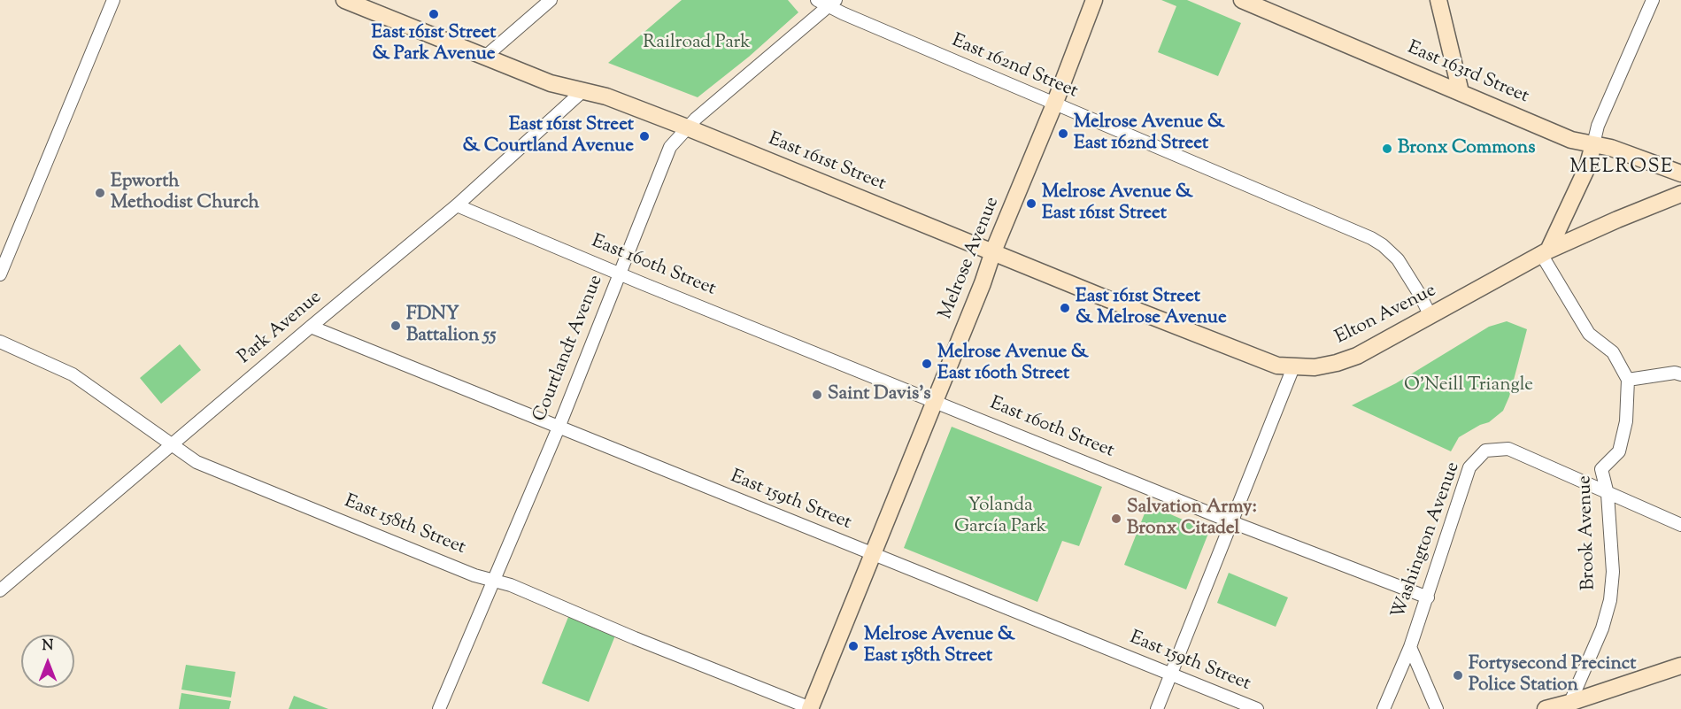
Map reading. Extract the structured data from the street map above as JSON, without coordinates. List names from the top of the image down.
{
  "streets": {
    "main road": [
      "East 163rd Street",
      "East 161st Street",
      "Melrose Avenue",
      "Elton Avenue"
    ],
    "street": [
      "East 162nd Street",
      "East 160th Street",
      "Park Avenue",
      "Courtlandt Avenue",
      "East 159th Street",
      "East 158th Street",
      "Brook Avenue",
      "Washington Avenue"
    ]
  },
  "crossings": [
    ["East 162nd Street", "Melrose Avenue"],
    ["East 162nd Street", "Elton Avenue"],
    ["East 162nd Street", "Courtlandt Avenue"],
    ["East 161st Street", "Melrose Avenue"],
    ["East 161st Street", "Elton Avenue"],
    ["East 161st Street", "Park Avenue"],
    ["East 161st Street", "Courtlandt Avenue"],
    ["Melrose Avenue", "East 160th Street"],
    ["Melrose Avenue", "East 159th Street"],
    ["Melrose Avenue", "East 158th Street"],
    ["East 160th Street", "Park Avenue"],
    ["East 160th Street", "Courtlandt Avenue"],
    ["East 160th Street", "Washington Avenue"],
    ["Park Avenue", "East 159th Street"],
    ["Park Avenue", "East 158th Street"],
    ["Courtlandt Avenue", "East 159th Street"],
    ["Courtlandt Avenue", "East 158th Street"],
    ["Brook Avenue", "Washington Avenue"]
  ],
  "districts": ["MELROSE"],
  "parks": ["Railroad Park", "O'Neill Triangle", "Yolanda García Park"],
  "places": [
    "East 161st Street & Park Avenue",
    "Melrose Avenue & East 162nd Street",
    "East 161st Street & Courtland Avenue",
    "Bronx Commons",
    "Epworth Methodist Church",
    "Melrose Avenue & East 161st Street",
    "East 161st Street & Melrose Avenue",
    "FDNY Battalion 55",
    "Melrose Avenue & East 160th Street",
    "Saint Davis's",
    "Salvation Army: Bronx Citadel",
    "Melrose Avenue & East 158th Street",
    "Fortysecond Precinct Police Station"
  ],
  "north": "top"
}
